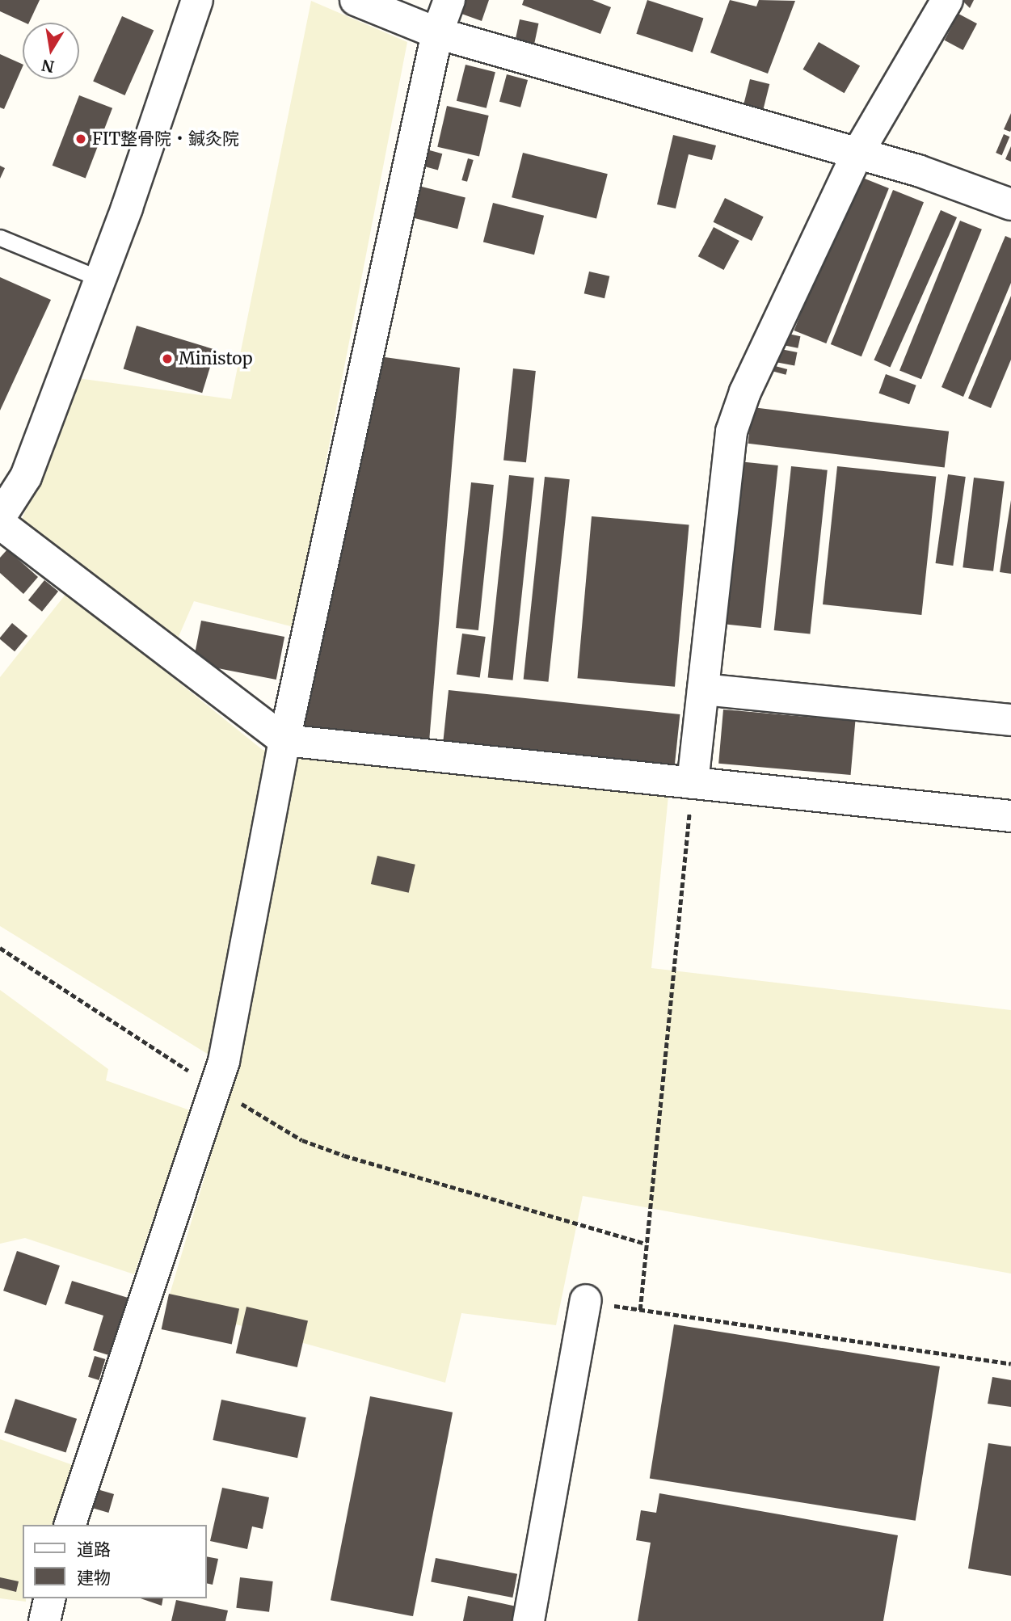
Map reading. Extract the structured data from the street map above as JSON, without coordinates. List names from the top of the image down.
{
  "places": ["FIT整骨院・鍼灸院", "Ministop"],
  "legend": ["道路", "建物"],
  "north": "bottom"
}
